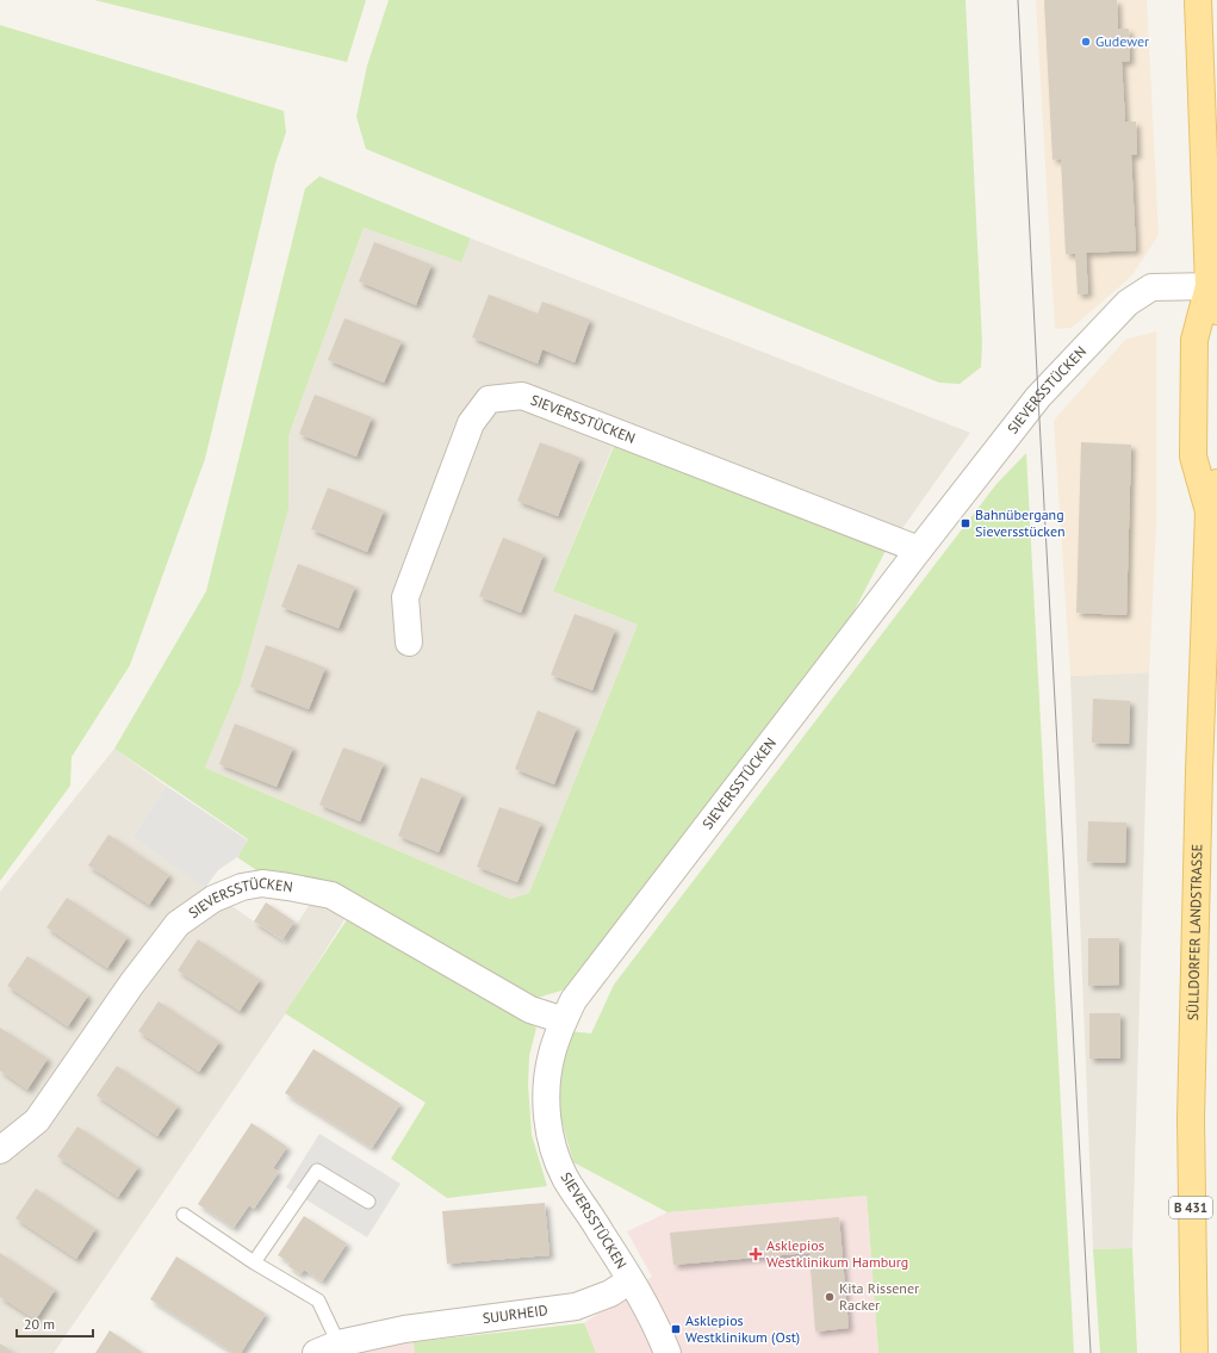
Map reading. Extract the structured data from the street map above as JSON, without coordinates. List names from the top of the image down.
{
  "streets": {
    "main road": ["SÜLLDORFER LANDSTRASSE", "B 431"],
    "street": ["SIEVERSSTÜCKEN", "SUURHEID"]
  },
  "crossings": [
    ["SIEVERSSTÜCKEN", "SÜLLDORFER LANDSTRASSE"],
    ["SIEVERSSTÜCKEN", "SUURHEID"]
  ],
  "places": {
    "other": ["Gudewer", "Kita Rissener Racker"],
    "transit": ["Bahnübergang Sieversstücken", "Asklepios Westklinikum (Ost)"],
    "health": ["Asklepios Westklinikum Hamburg"]
  },
  "scale_bar": "20 m"
}
